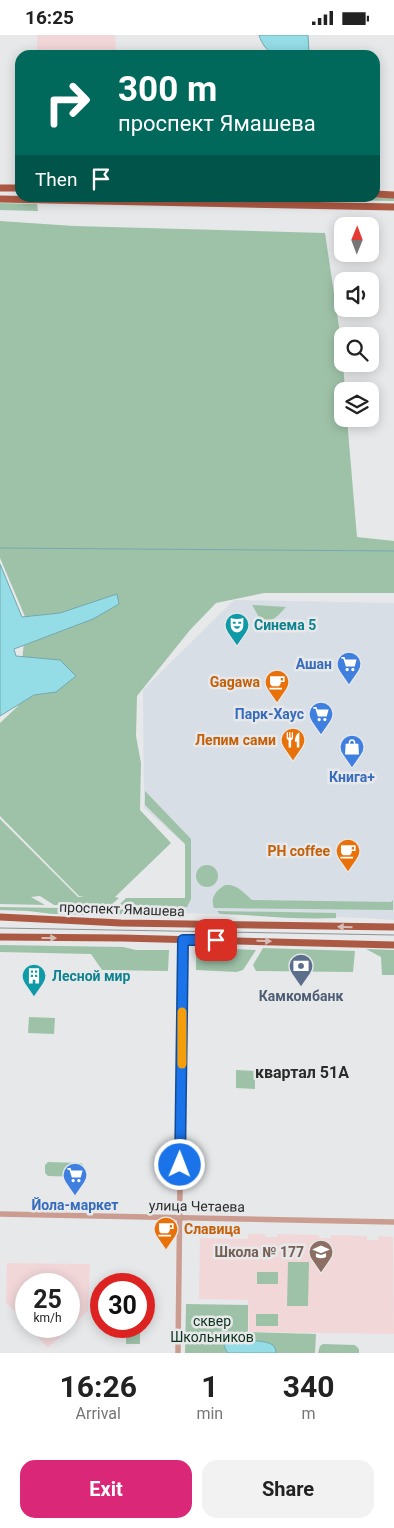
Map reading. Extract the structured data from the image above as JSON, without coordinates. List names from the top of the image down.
{
  "streets": {
    "main road": ["проспект Ямашева"],
    "street": ["улица Четаева"]
  },
  "districts": ["квартал 51А"],
  "parks": ["сквер Школьников"],
  "places": {
    "theatre": ["Синема 5"],
    "supermarket": ["Ашан", "Парк-Хаус", "Йола-маркет"],
    "cafe": ["Gagawa", "PH coffee", "Славица"],
    "restaurant": ["Лепим сами"],
    "shop": ["Книга+"],
    "bank": ["Камкомбанк"],
    "building": ["Лесной мир"],
    "school or university": ["Школа № 177"]
  },
  "north": "top",
  "page": {
    "status": "16:25",
    "turn": ["300 m", "проспект Ямашева"],
    "then": "Then",
    "speed": "25 km/h",
    "limit": "30",
    "eta": [
      "16:26",
      "Arrival",
      "1",
      "min",
      "340",
      "m"
    ],
    "buttons": ["Exit", "Share"]
  }
}
